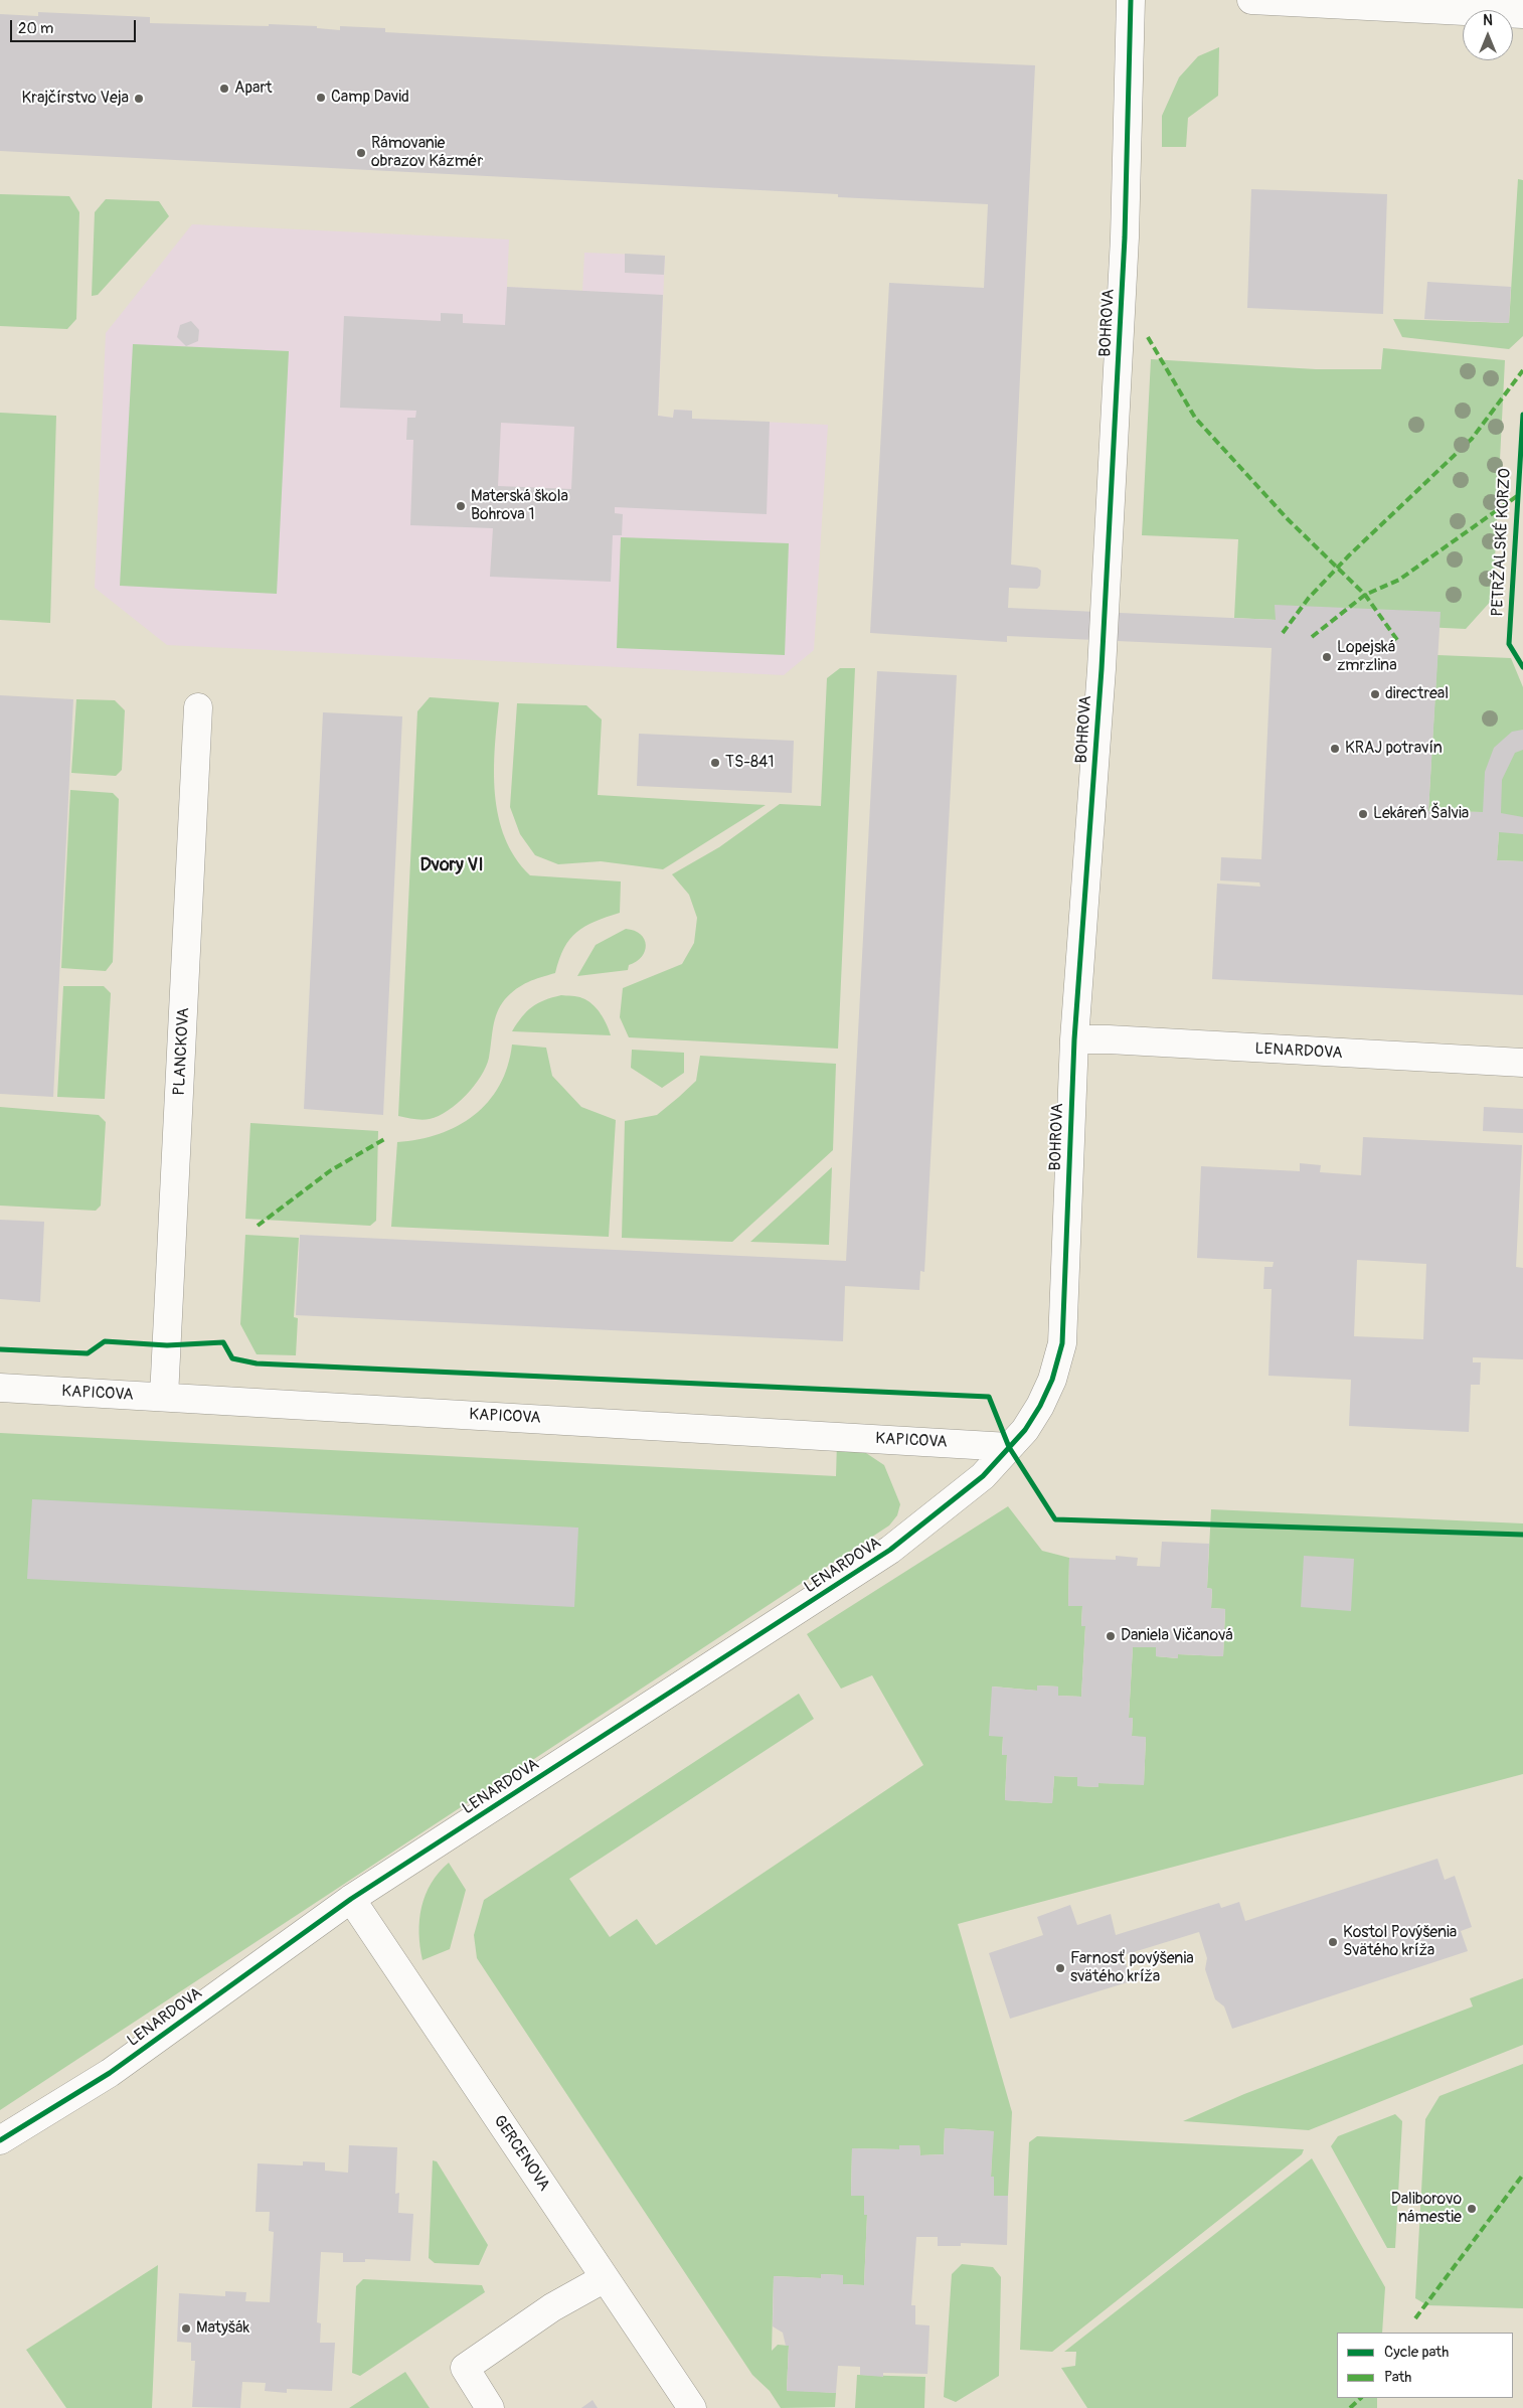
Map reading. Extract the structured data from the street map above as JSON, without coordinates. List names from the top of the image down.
{
  "streets": {
    "street": [
      "BOHROVA",
      "PLANCKOVA",
      "LENARDOVA",
      "KAPICOVA",
      "GERCENOVA"
    ],
    "cycle path": ["PETRŽALSKÉ KORZO"]
  },
  "crossings": [
    ["BOHROVA", "LENARDOVA"],
    ["BOHROVA", "KAPICOVA"],
    ["PLANCKOVA", "KAPICOVA"],
    ["LENARDOVA", "KAPICOVA"],
    ["LENARDOVA", "GERCENOVA"]
  ],
  "districts": ["Dvory VI"],
  "places": [
    "Apart",
    "Camp David",
    "Krajčírstvo Veja",
    "Rámovanie obrazov Kázmér",
    "Materská škola Bohrova 1",
    "Lopejská zmrzlina",
    "directreal",
    "KRAJ potravín",
    "TS-841",
    "Lekáreň Šalvia",
    "Daniela Vičanová",
    "Kostol Povýšenia Svätého kríža",
    "Farnosť povýšenia svätého kríža",
    "Daliborovo námestie",
    "Matyšák"
  ],
  "legend": ["Cycle path", "Path"],
  "scale_bar": "20 m",
  "north": "top"
}
